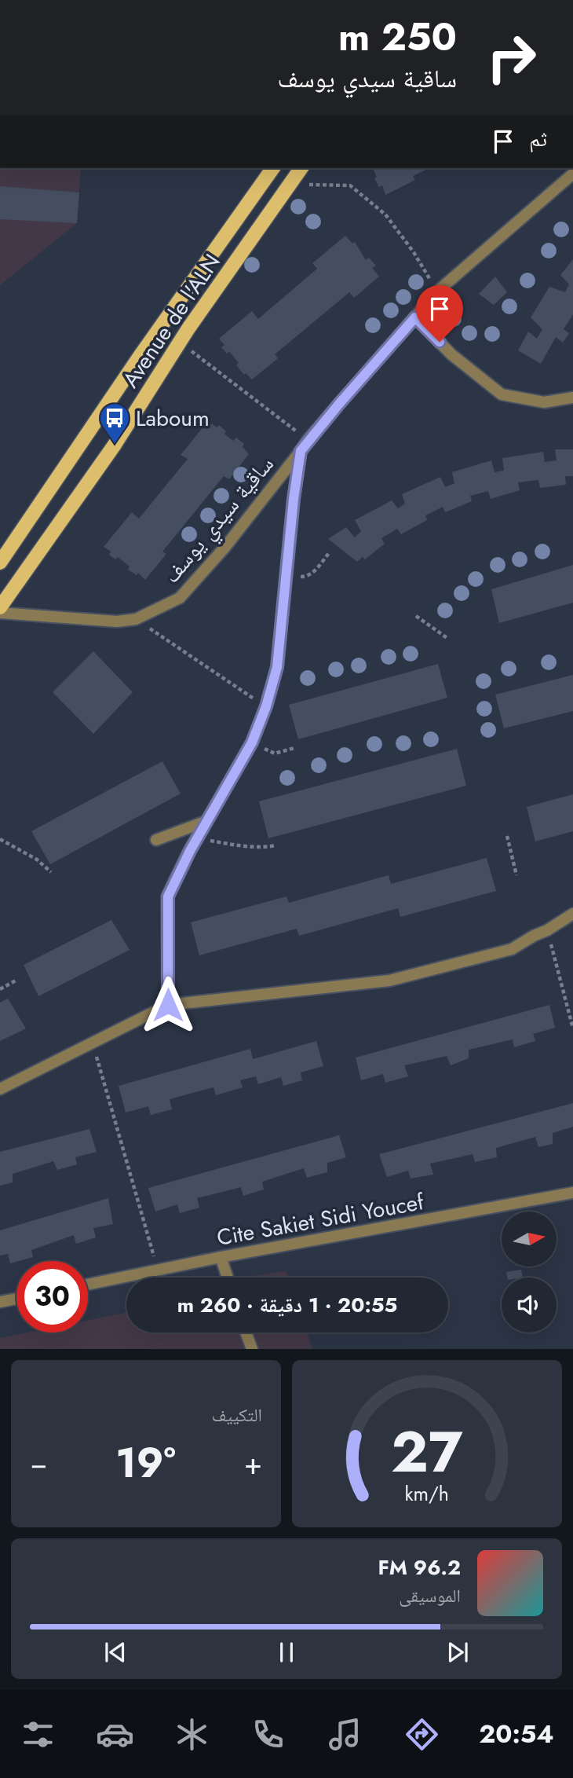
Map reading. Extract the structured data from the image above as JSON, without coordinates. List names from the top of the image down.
{
  "streets": {
    "main road": ["Avenue de l'ALN"],
    "street": ["ساقية سيدي يوسف", "Cite Sakiet Sidi Youcef"]
  },
  "places": {
    "bus stop": ["Laboum"]
  },
  "north": "right",
  "page": {
    "turn": ["250 m", "ساقية سيدي يوسف"],
    "then": "ثم",
    "limit": "30",
    "trip": "20:55 · 1 دقيقة · 260 m",
    "tile": "التكييف",
    "heat": ["−", "19°", "+"],
    "song": ["96.2 FM", "الموسيقى"],
    "tabs": "20:54",
    "gauge": ["27", "km/h"]
  }
}
